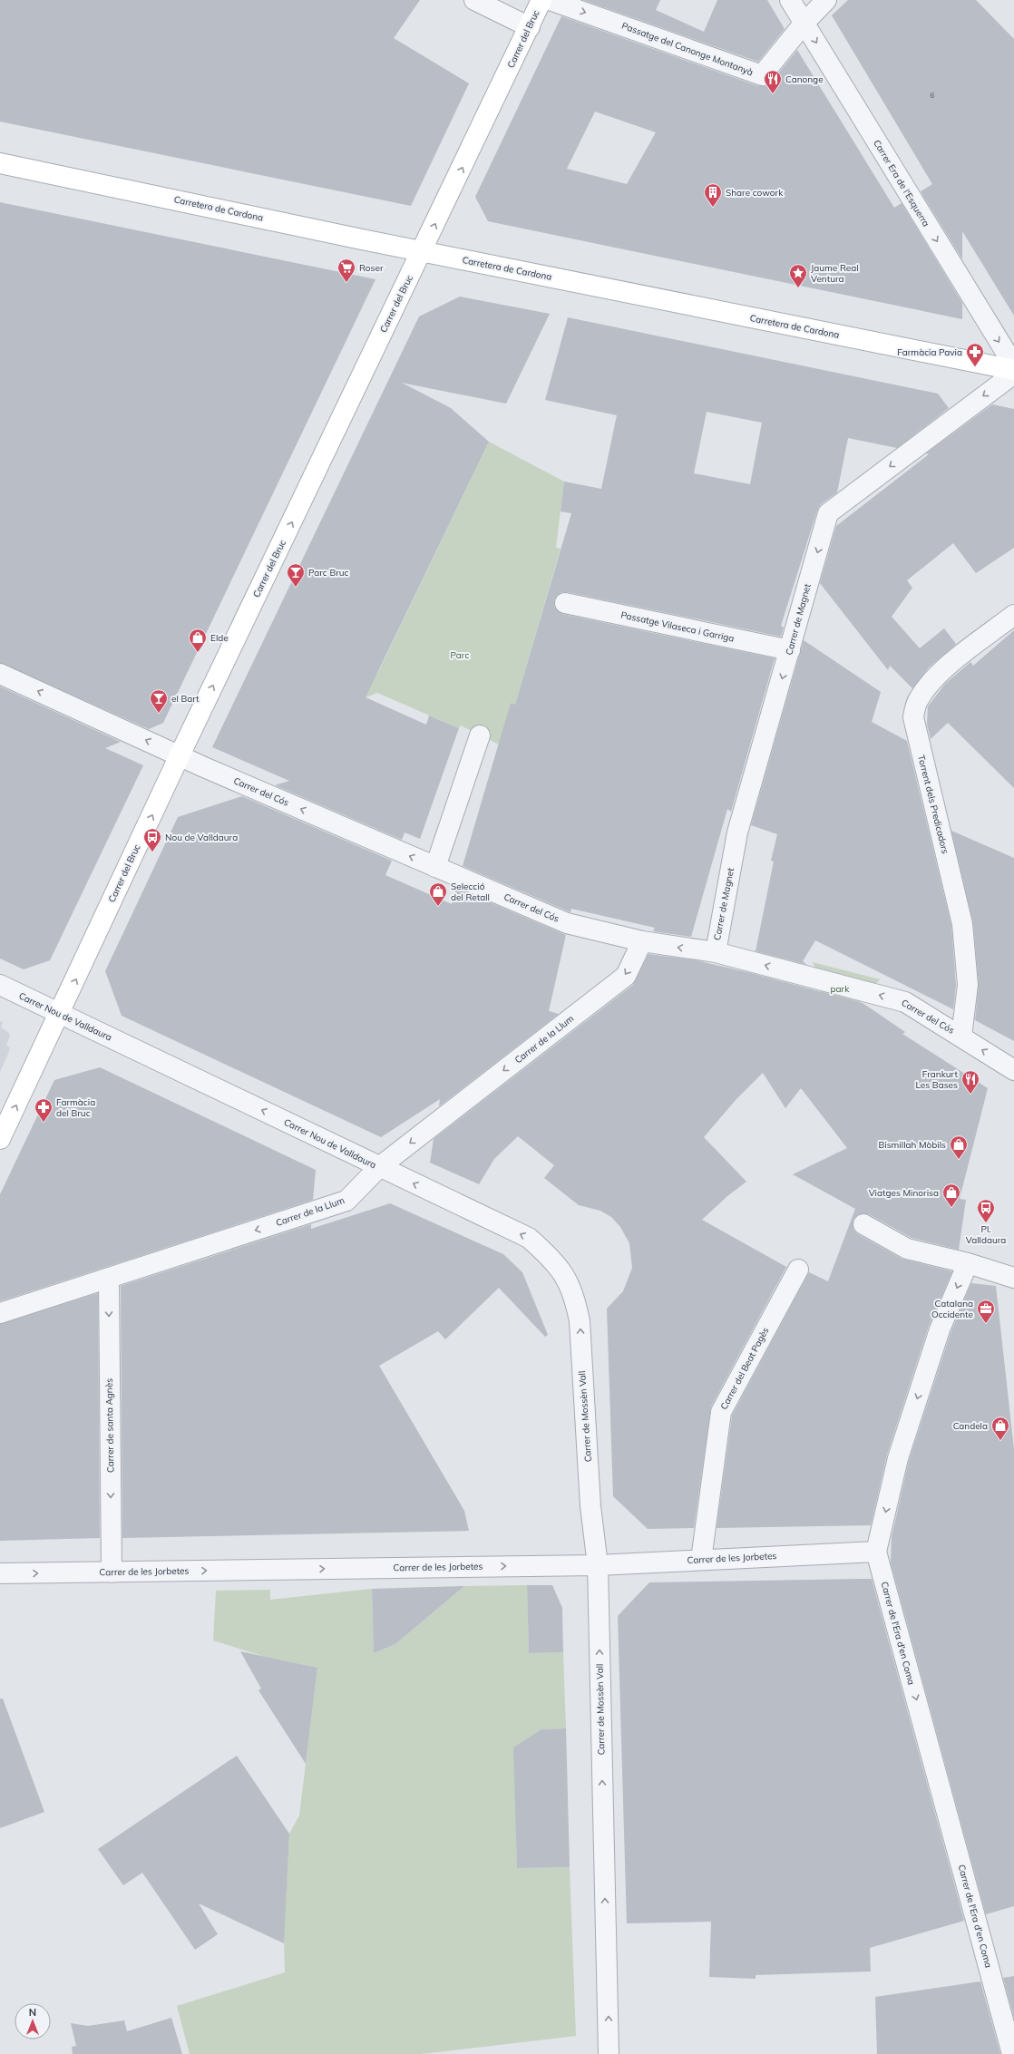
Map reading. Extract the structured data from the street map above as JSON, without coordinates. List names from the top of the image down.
{
  "streets": {
    "street": [
      "Carrer del Bruc",
      "Passatge del Canonge Montanyà",
      "Carrer Era de l'Esquerra",
      "Carretera de Cardona",
      "Carrer de Magnet",
      "Passatge Vilaseca i Garriga",
      "Carrer del Cós",
      "Torrent dels Predicadors",
      "Carrer Nou de Valldaura",
      "Carrer de la Llum",
      "Carrer del Beat Pagès",
      "Carrer de Mossèn Vall",
      "Carrer de santa Agnès",
      "Carrer de les Jorbetes",
      "Carrer de l'Era d'en Coma"
    ]
  },
  "crossings": [
    ["Carrer del Bruc", "Carretera de Cardona"],
    ["Carrer del Bruc", "Carrer del Cós"],
    ["Carrer del Bruc", "Carrer Nou de Valldaura"],
    ["Passatge del Canonge Montanyà", "Carrer Era de l'Esquerra"],
    ["Carrer de Magnet", "Passatge Vilaseca i Garriga"],
    ["Carrer de Magnet", "Carrer del Cós"],
    ["Carrer del Cós", "Torrent dels Predicadors"],
    ["Carrer del Cós", "Carrer de la Llum"],
    ["Carrer Nou de Valldaura", "Carrer de la Llum"],
    ["Carrer Nou de Valldaura", "Carrer de Mossèn Vall"],
    ["Carrer de la Llum", "Carrer de santa Agnès"],
    ["Carrer del Beat Pagès", "Carrer de les Jorbetes"],
    ["Carrer de Mossèn Vall", "Carrer de les Jorbetes"],
    ["Carrer de santa Agnès", "Carrer de les Jorbetes"],
    ["Carrer de les Jorbetes", "Carrer de l'Era d'en Coma"]
  ],
  "one_way": [
    "Carrer del Bruc",
    "Passatge del Canonge Montanyà",
    "Carrer Era de l'Esquerra",
    "Carrer de Magnet",
    "Carrer del Cós",
    "Carrer Nou de Valldaura",
    "Carrer de la Llum",
    "Carrer de Mossèn Vall",
    "Carrer de santa Agnès",
    "Carrer de les Jorbetes",
    "Carrer de l'Era d'en Coma"
  ],
  "parks": ["Parc", "park"],
  "places": {
    "restaurant": ["Canonge", "Frankurt Les Bases"],
    "building": ["Share cowork"],
    "supermarket": ["Roser"],
    "place": ["Jaume Real Ventura"],
    "pharmacy": ["Farmàcia Pavia", "Farmàcia del Bruc"],
    "bar": ["Parc Bruc", "el Bart"],
    "shop": [
      "Elde",
      "Selecció del Retall",
      "Bismillah Mòbils",
      "Viatges Minorisa",
      "Candela"
    ],
    "bus stop": ["Nou de Valldaura", "Pl. Valldaura"],
    "office": ["Catalana Occidente"]
  },
  "house_numbers": ["6"],
  "north": "top"
}
